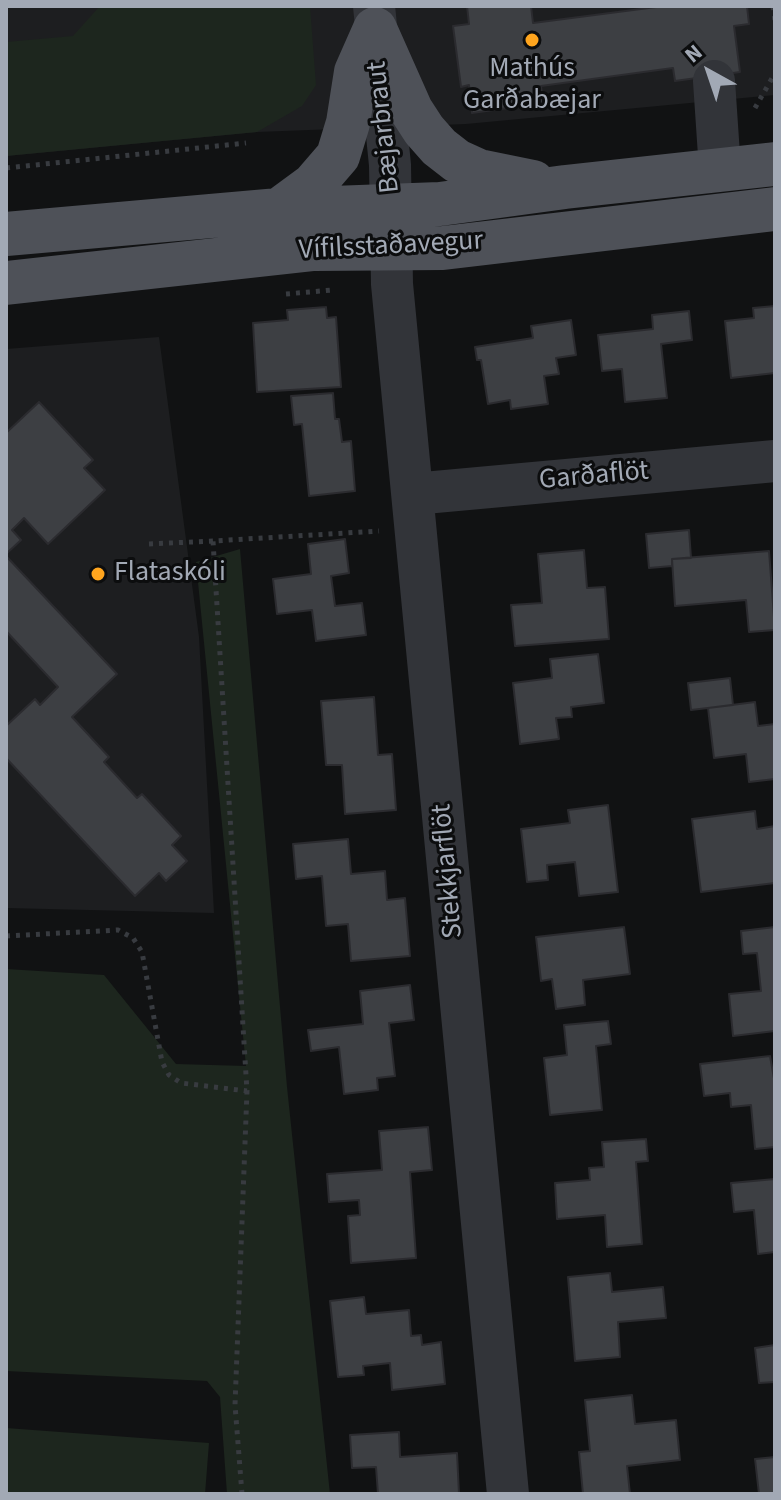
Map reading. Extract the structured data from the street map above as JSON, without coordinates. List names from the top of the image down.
{
  "streets": {
    "main road": ["Vífilsstaðavegur"],
    "street": ["Bæjarbraut", "Garðaflöt", "Stekkjarflöt"]
  },
  "crossings": [
    ["Bæjarbraut", "Vífilsstaðavegur"],
    ["Bæjarbraut", "Stekkjarflöt"],
    ["Vífilsstaðavegur", "Stekkjarflöt"],
    ["Garðaflöt", "Stekkjarflöt"]
  ],
  "places": ["Mathús Garðabæjar", "Flataskóli"],
  "north": "top left"
}
